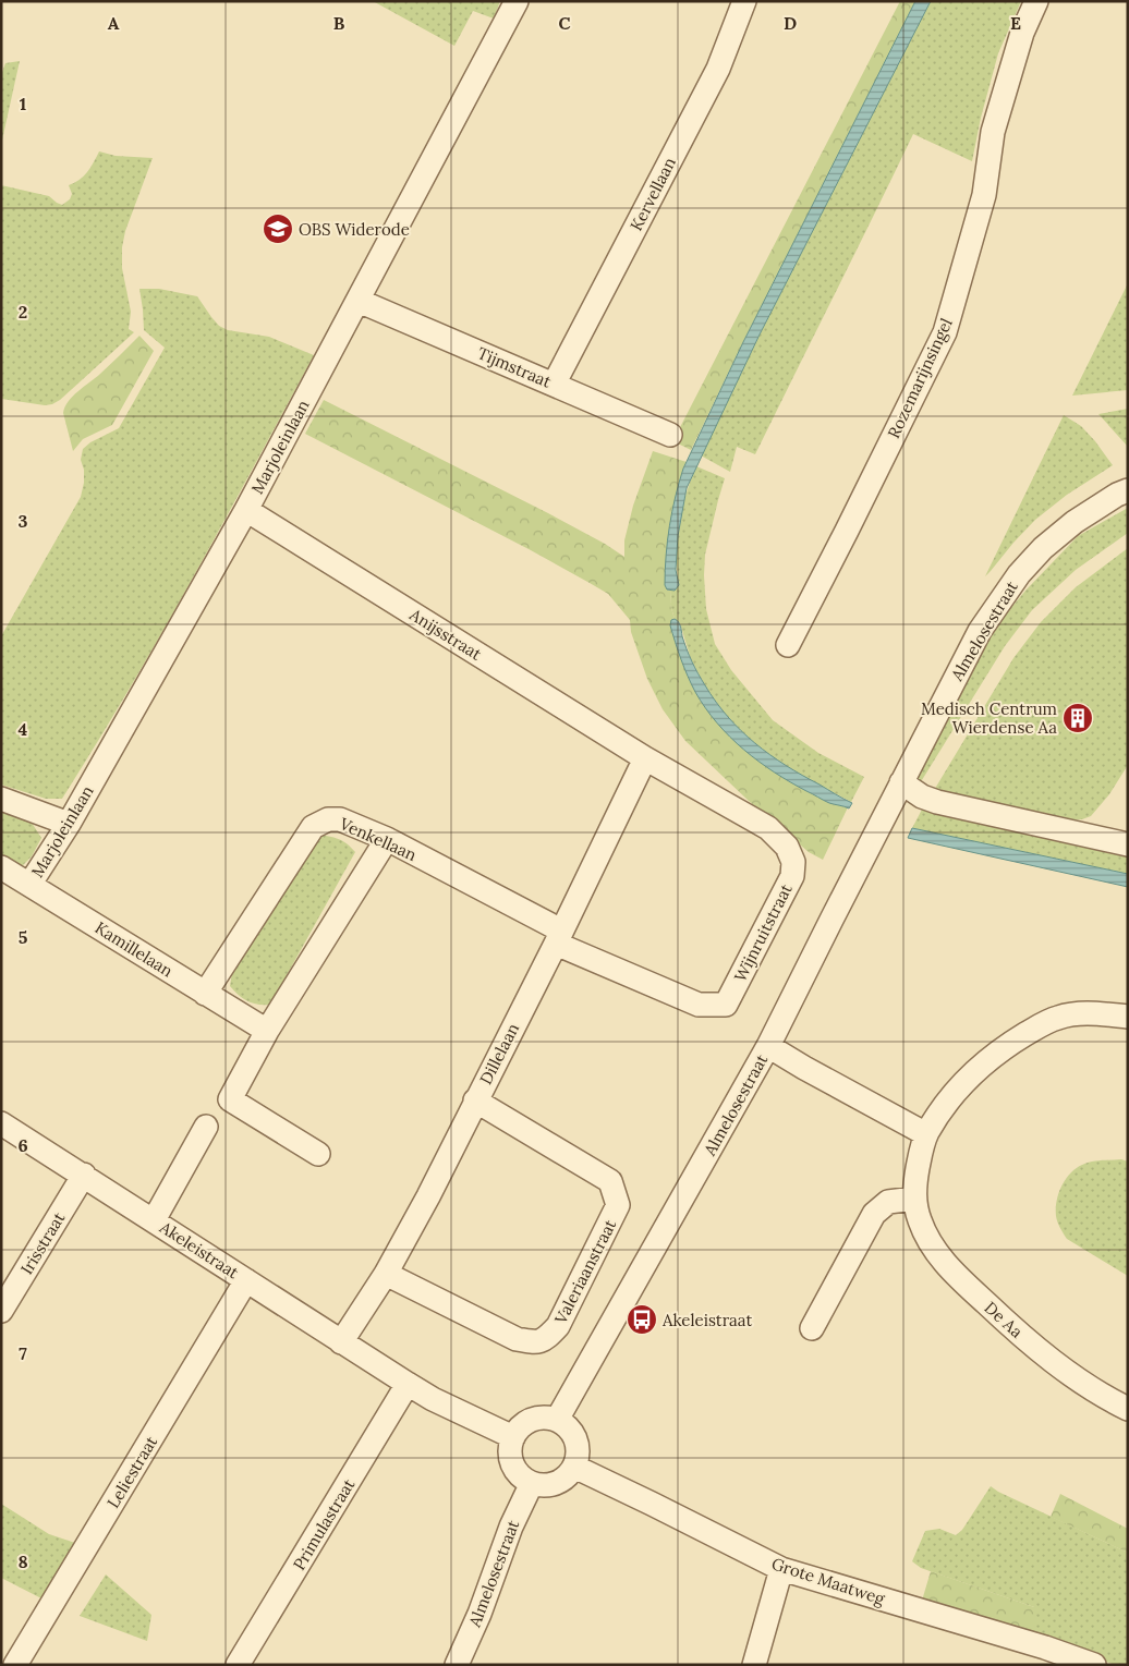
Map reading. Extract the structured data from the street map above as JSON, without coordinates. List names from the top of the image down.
{
  "streets": {
    "street": [
      "Kervellaan",
      "Tijmstraat",
      "Rozemarijnsingel",
      "Marjoleinlaan",
      "Almelosestraat",
      "Anijsstraat",
      "Venkellaan",
      "Wijnruitstraat",
      "Kamillelaan",
      "Dillelaan",
      "Irisstraat",
      "Akeleistraat",
      "Valeriaanstraat",
      "De Aa",
      "Leliestraat",
      "Primulastraat",
      "Grote Maatweg"
    ]
  },
  "crossings": [
    ["Kervellaan", "Tijmstraat"],
    ["Tijmstraat", "Marjoleinlaan"],
    ["Marjoleinlaan", "Anijsstraat"],
    ["Marjoleinlaan", "Kamillelaan"],
    ["Almelosestraat", "Akeleistraat"],
    ["Almelosestraat", "Grote Maatweg"],
    ["Anijsstraat", "Wijnruitstraat"],
    ["Anijsstraat", "Dillelaan"],
    ["Venkellaan", "Wijnruitstraat"],
    ["Venkellaan", "Kamillelaan"],
    ["Venkellaan", "Dillelaan"],
    ["Wijnruitstraat", "Dillelaan"],
    ["Dillelaan", "Akeleistraat"],
    ["Dillelaan", "Valeriaanstraat"],
    ["Irisstraat", "Akeleistraat"],
    ["Akeleistraat", "Leliestraat"],
    ["Akeleistraat", "Primulastraat"],
    ["Akeleistraat", "Grote Maatweg"]
  ],
  "places": {
    "school or university": ["OBS Widerode"],
    "building": ["Medisch Centrum Wierdense Aa"],
    "bus stop": ["Akeleistraat"]
  },
  "grid": {
    "columns": [
      "A",
      "B",
      "C",
      "D",
      "E"
    ],
    "rows": [
      "1",
      "2",
      "3",
      "4",
      "5",
      "6",
      "7",
      "8"
    ]
  }
}
